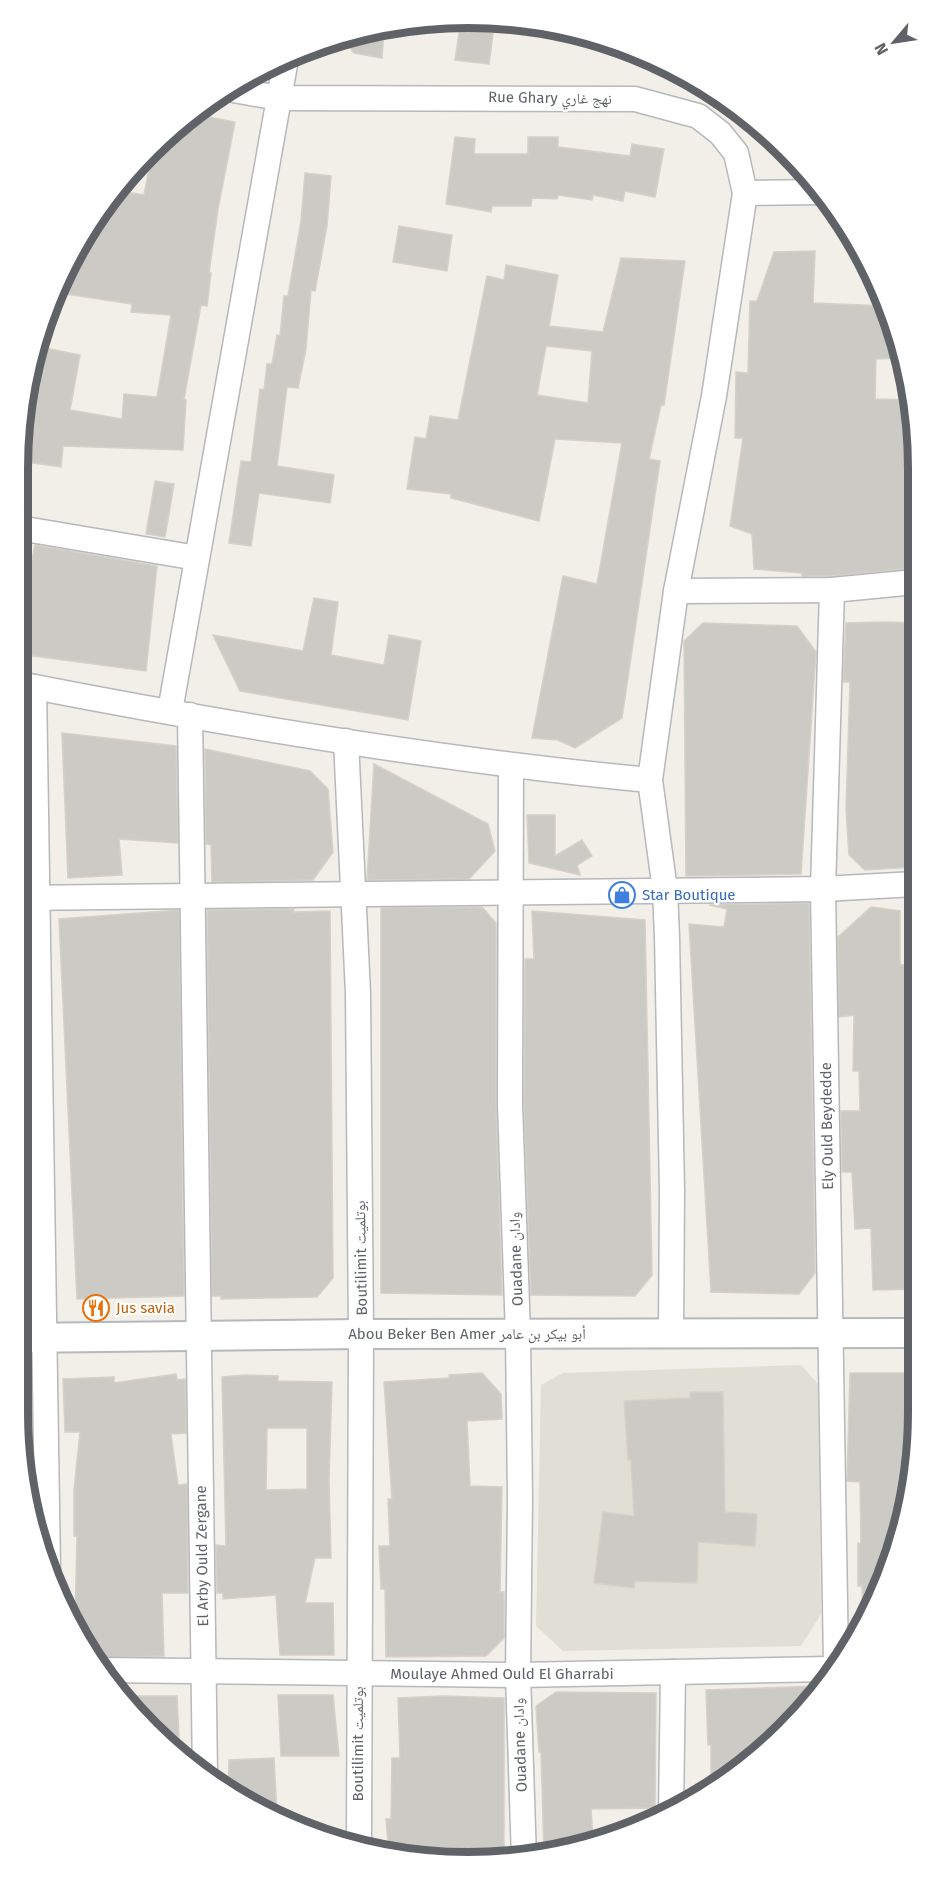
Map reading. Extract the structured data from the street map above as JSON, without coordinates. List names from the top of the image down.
{
  "streets": {
    "street": [
      "Rue Ghary نهج غاري",
      "Ely Ould Beydedde",
      "Boutilimit بوتلميت",
      "Ouadane وادان",
      "Abou Beker Ben Amer أبو بيكر بن عامر",
      "El Arby Ould Zergane",
      "Moulaye Ahmed Ould El Gharrabi"
    ]
  },
  "crossings": [
    ["Rue Ghary نهج غاري", "El Arby Ould Zergane"],
    ["Ely Ould Beydedde", "Abou Beker Ben Amer أبو بيكر بن عامر"],
    ["Boutilimit بوتلميت", "Abou Beker Ben Amer أبو بيكر بن عامر"],
    ["Boutilimit بوتلميت", "Moulaye Ahmed Ould El Gharrabi"],
    ["Ouadane وادان", "Abou Beker Ben Amer أبو بيكر بن عامر"],
    ["Ouadane وادان", "Moulaye Ahmed Ould El Gharrabi"],
    ["Abou Beker Ben Amer أبو بيكر بن عامر", "El Arby Ould Zergane"],
    ["El Arby Ould Zergane", "Moulaye Ahmed Ould El Gharrabi"]
  ],
  "places": {
    "shop": ["Star Boutique"],
    "restaurant": ["Jus savia"]
  },
  "north": "bottom left"
}
